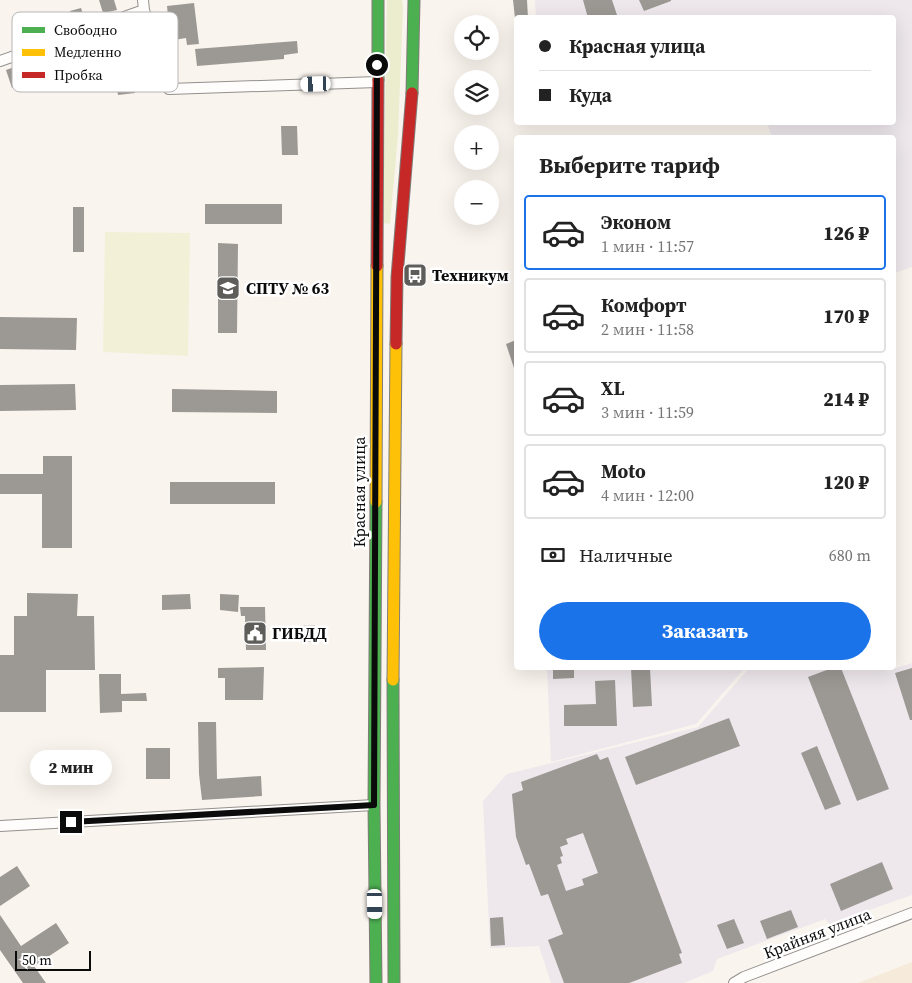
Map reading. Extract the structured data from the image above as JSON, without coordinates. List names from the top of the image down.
{
  "streets": {
    "main road": ["Красная улица"],
    "street": ["Крайняя улица"]
  },
  "places": {
    "bus stop": ["Техникум"],
    "school or university": ["СПТУ № 63"],
    "public building": ["ГИБДД"]
  },
  "legend": ["Свободно", "Медленно", "Пробка"],
  "scale_bar": "50 m",
  "page": {
    "map_buttons": ["+", "−"],
    "banner": ["Красная улица", "Куда"],
    "heading": "Выберите тариф",
    "list": [
      {
        "name": "Эконом",
        "note": "1 мин · 11:57",
        "value": "126 ₽"
      },
      {
        "name": "Комфорт",
        "note": "2 мин · 11:58",
        "value": "170 ₽"
      },
      {
        "name": "XL",
        "note": "3 мин · 11:59",
        "value": "214 ₽"
      },
      {
        "name": "Moto",
        "note": "4 мин · 12:00",
        "value": "120 ₽"
      }
    ],
    "pay": ["Наличные", "680 m"],
    "buttons": "Заказать",
    "bubble": "2 мин",
    "scale": "50 m"
  }
}
